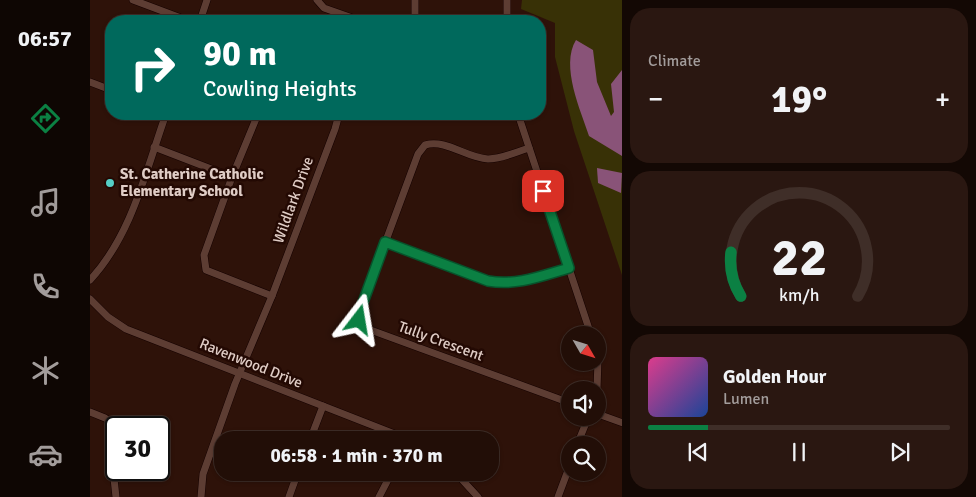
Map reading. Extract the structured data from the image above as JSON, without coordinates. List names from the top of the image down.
{
  "streets": {
    "street": ["Wildlark Drive", "Tully Crescent", "Ravenwood Drive"]
  },
  "crossings": [
    ["Wildlark Drive", "Ravenwood Drive"]
  ],
  "places": ["St. Catherine Catholic Elementary School"],
  "north": "bottom right",
  "page": {
    "tabs": "06:57",
    "tile": "Climate",
    "turn": ["90 m", "Cowling Heights"],
    "heat": ["−", "19°", "+"],
    "song": ["Golden Hour", "Lumen"],
    "limit": "30",
    "trip": "06:58 · 1 min · 370 m",
    "gauge": ["22", "km/h"]
  }
}
